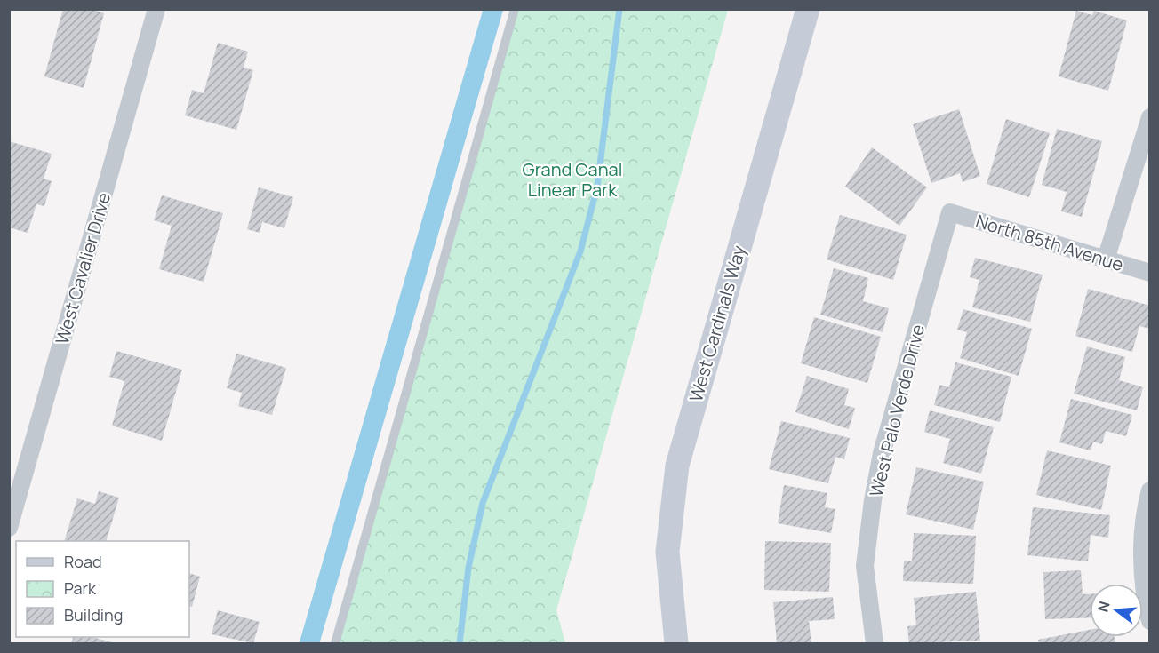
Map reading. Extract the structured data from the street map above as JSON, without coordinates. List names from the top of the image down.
{
  "streets": {
    "main road": ["West Cardinals Way"],
    "street": ["North 85th Avenue", "West Cavalier Drive", "West Palo Verde Drive"]
  },
  "crossings": [
    ["North 85th Avenue", "West Palo Verde Drive"]
  ],
  "parks": ["Grand Canal Linear Park"],
  "legend": ["Road", "Park", "Building"],
  "north": "left"
}
